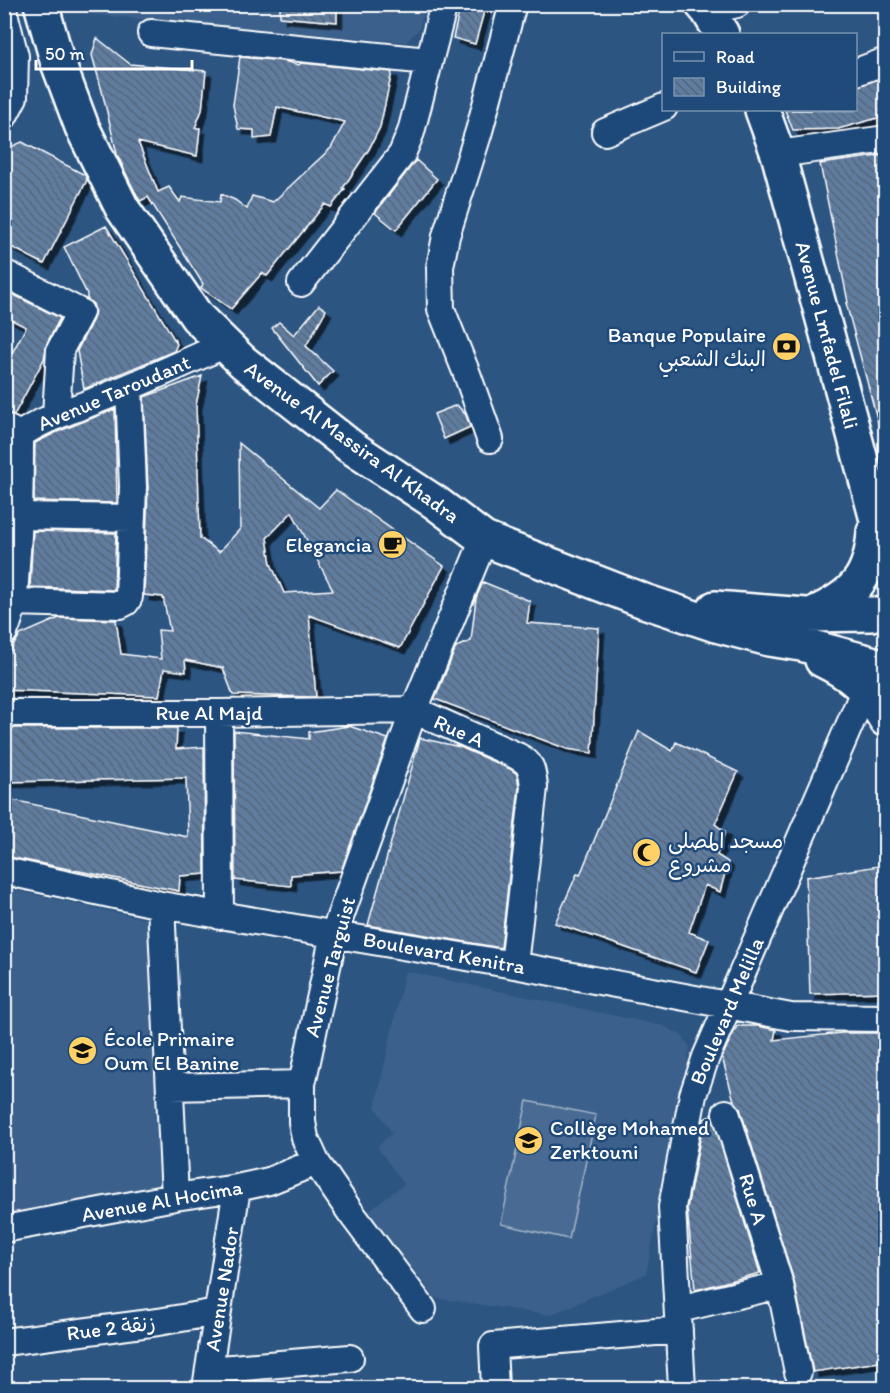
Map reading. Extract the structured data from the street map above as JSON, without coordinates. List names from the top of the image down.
{
  "streets": {
    "main road": ["Avenue Lmfadel Filali", "Avenue Al Massira Al Khadra"],
    "street": [
      "Avenue Taroudant",
      "Rue Al Majd",
      "Rue A",
      "Boulevard Kenitra",
      "Avenue Targuist",
      "Boulevard Melilla",
      "Avenue Al Hocima",
      "Avenue Nador",
      "Rue 2 زنقة"
    ]
  },
  "crossings": [
    ["Avenue Lmfadel Filali", "Avenue Al Massira Al Khadra"],
    ["Avenue Lmfadel Filali", "Boulevard Melilla"],
    ["Avenue Taroudant", "Avenue Al Massira Al Khadra"],
    ["Avenue Al Massira Al Khadra", "Avenue Targuist"],
    ["Avenue Al Massira Al Khadra", "Boulevard Melilla"],
    ["Rue Al Majd", "Rue A"],
    ["Rue Al Majd", "Avenue Targuist"],
    ["Rue A", "Boulevard Kenitra"],
    ["Rue A", "Avenue Targuist"],
    ["Boulevard Kenitra", "Avenue Targuist"],
    ["Boulevard Kenitra", "Boulevard Melilla"],
    ["Avenue Targuist", "Avenue Al Hocima"],
    ["Avenue Al Hocima", "Avenue Nador"],
    ["Avenue Nador", "Rue 2 زنقة"]
  ],
  "places": {
    "bank": ["Banque Populaire البنك الشعبي"],
    "cafe": ["Elegancia"],
    "mosque": ["مسجد المصلى مشروع"],
    "school or university": ["École Primaire Oum El Banine", "Collège Mohamed Zerktouni"]
  },
  "legend": ["Road", "Building"],
  "scale_bar": "50 m"
}
